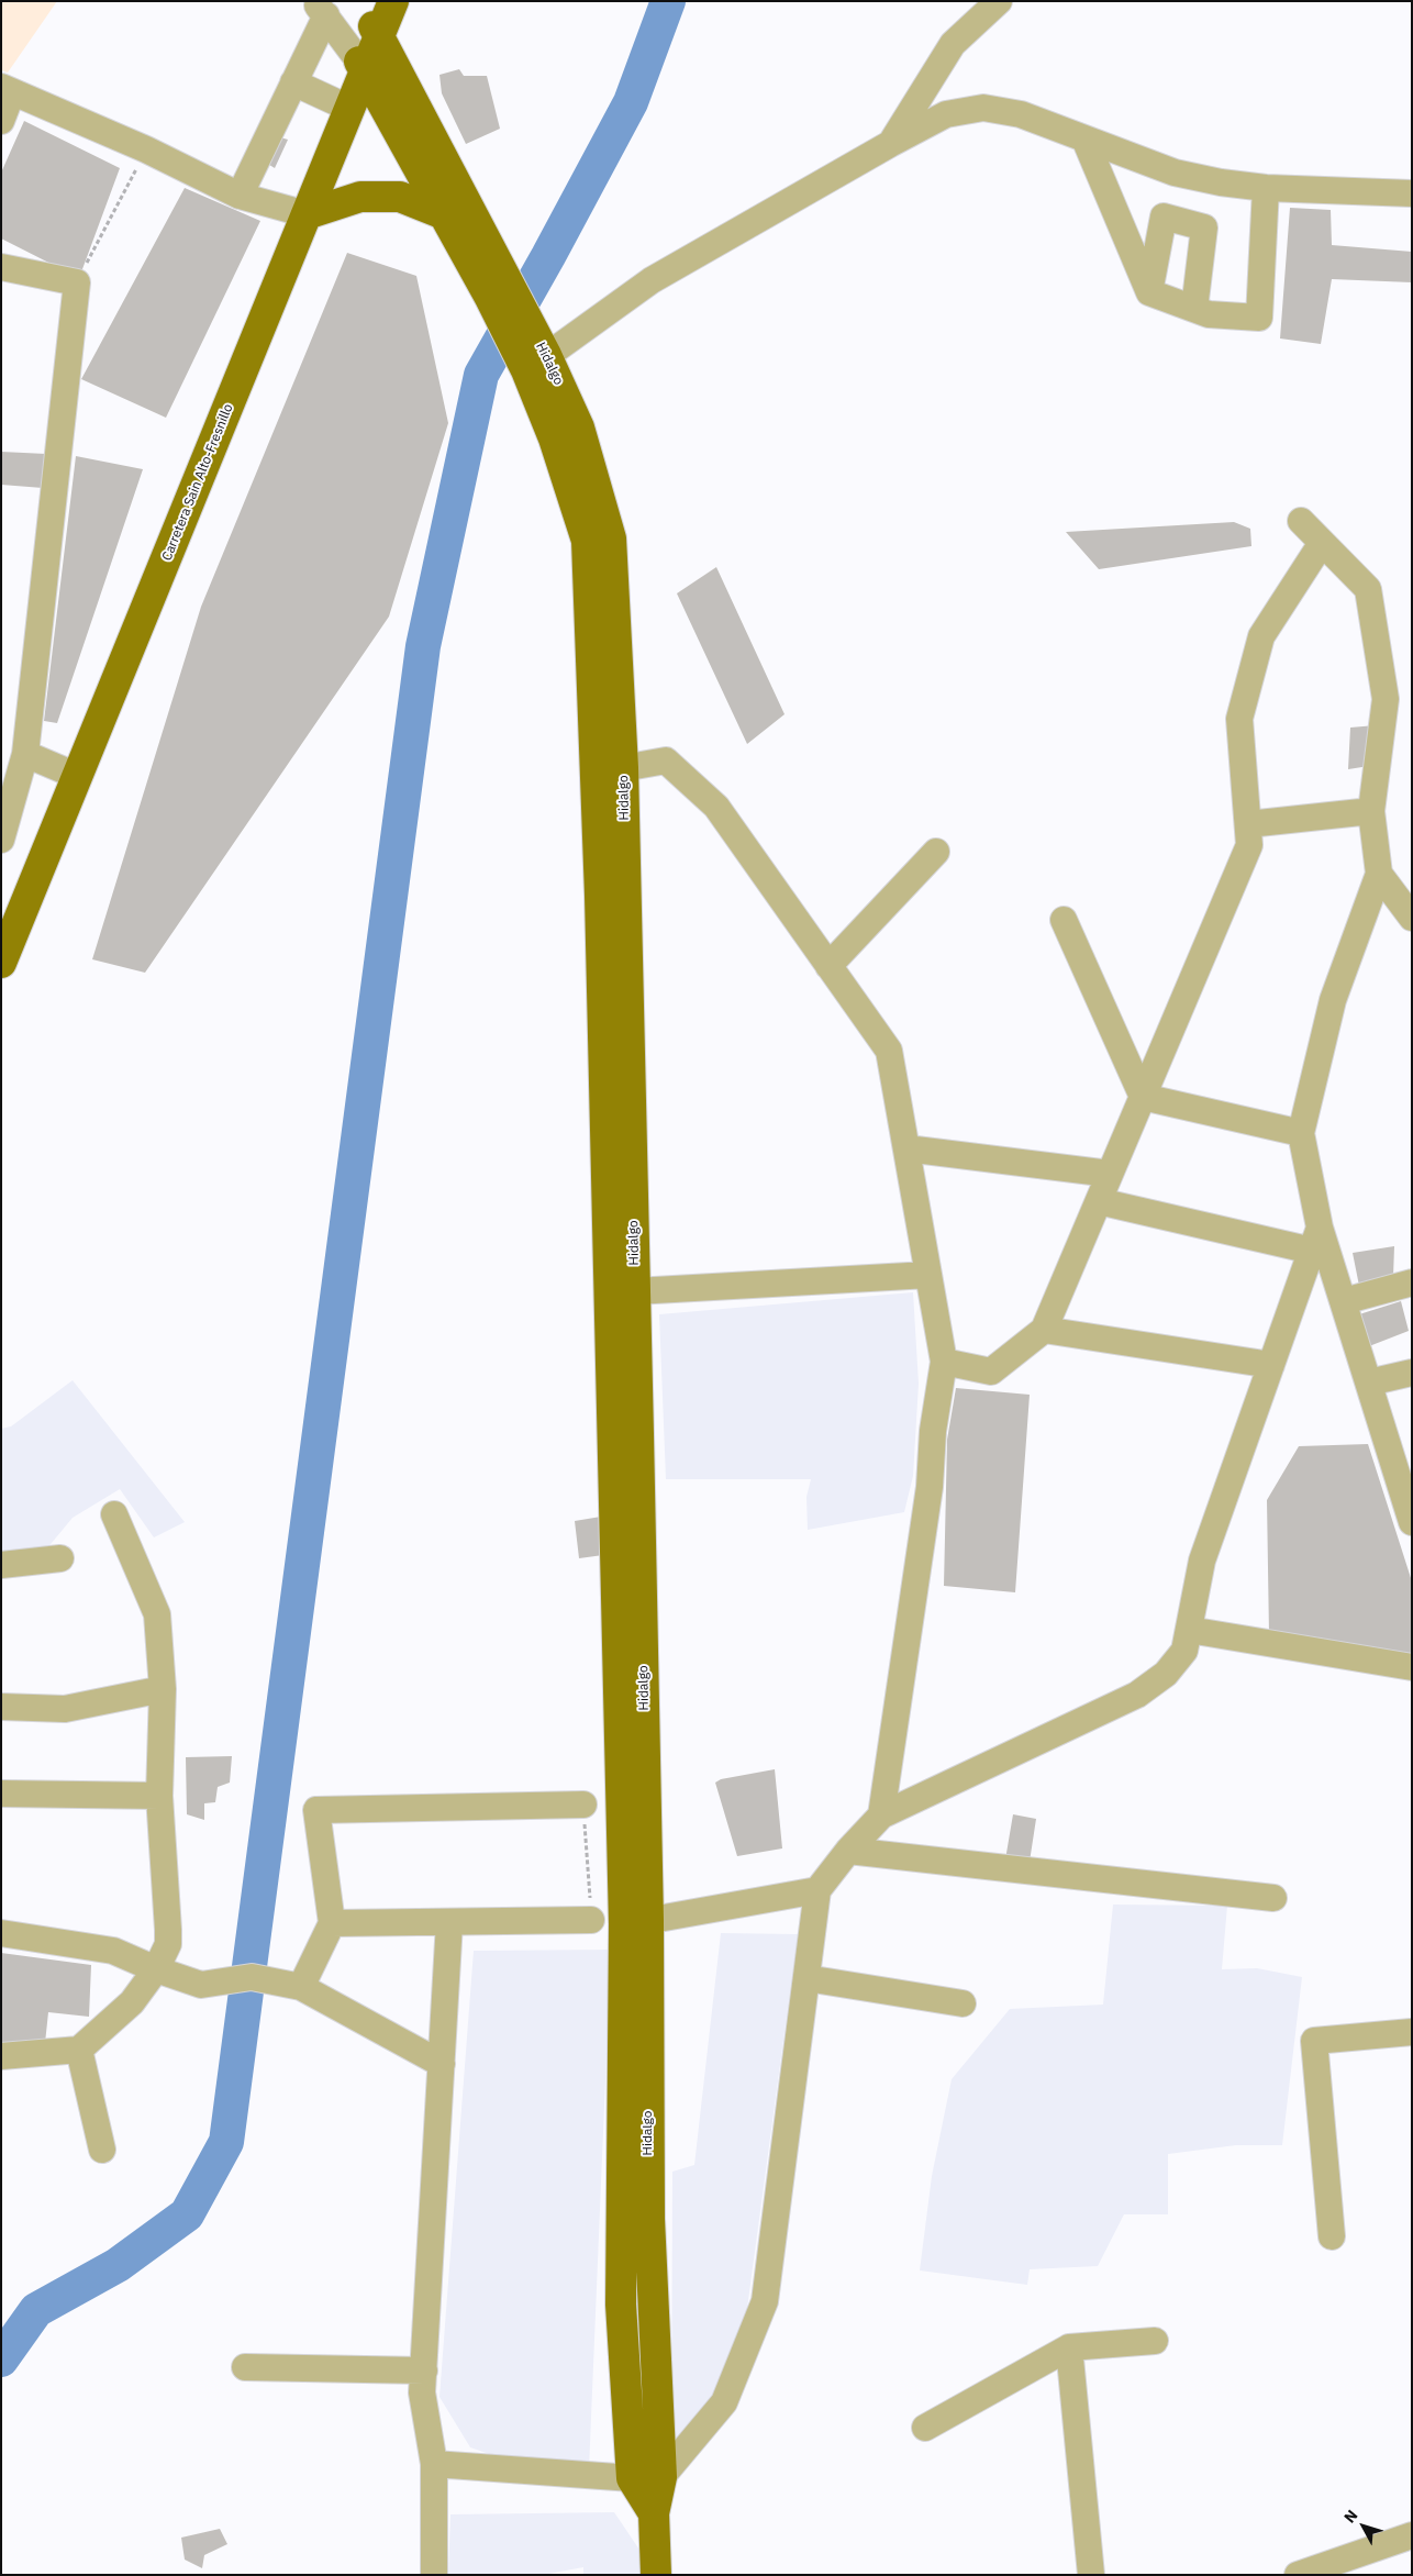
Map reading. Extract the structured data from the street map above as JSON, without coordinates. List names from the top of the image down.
{
  "streets": {
    "main road": ["Hidalgo"]
  },
  "north": "top left"
}
